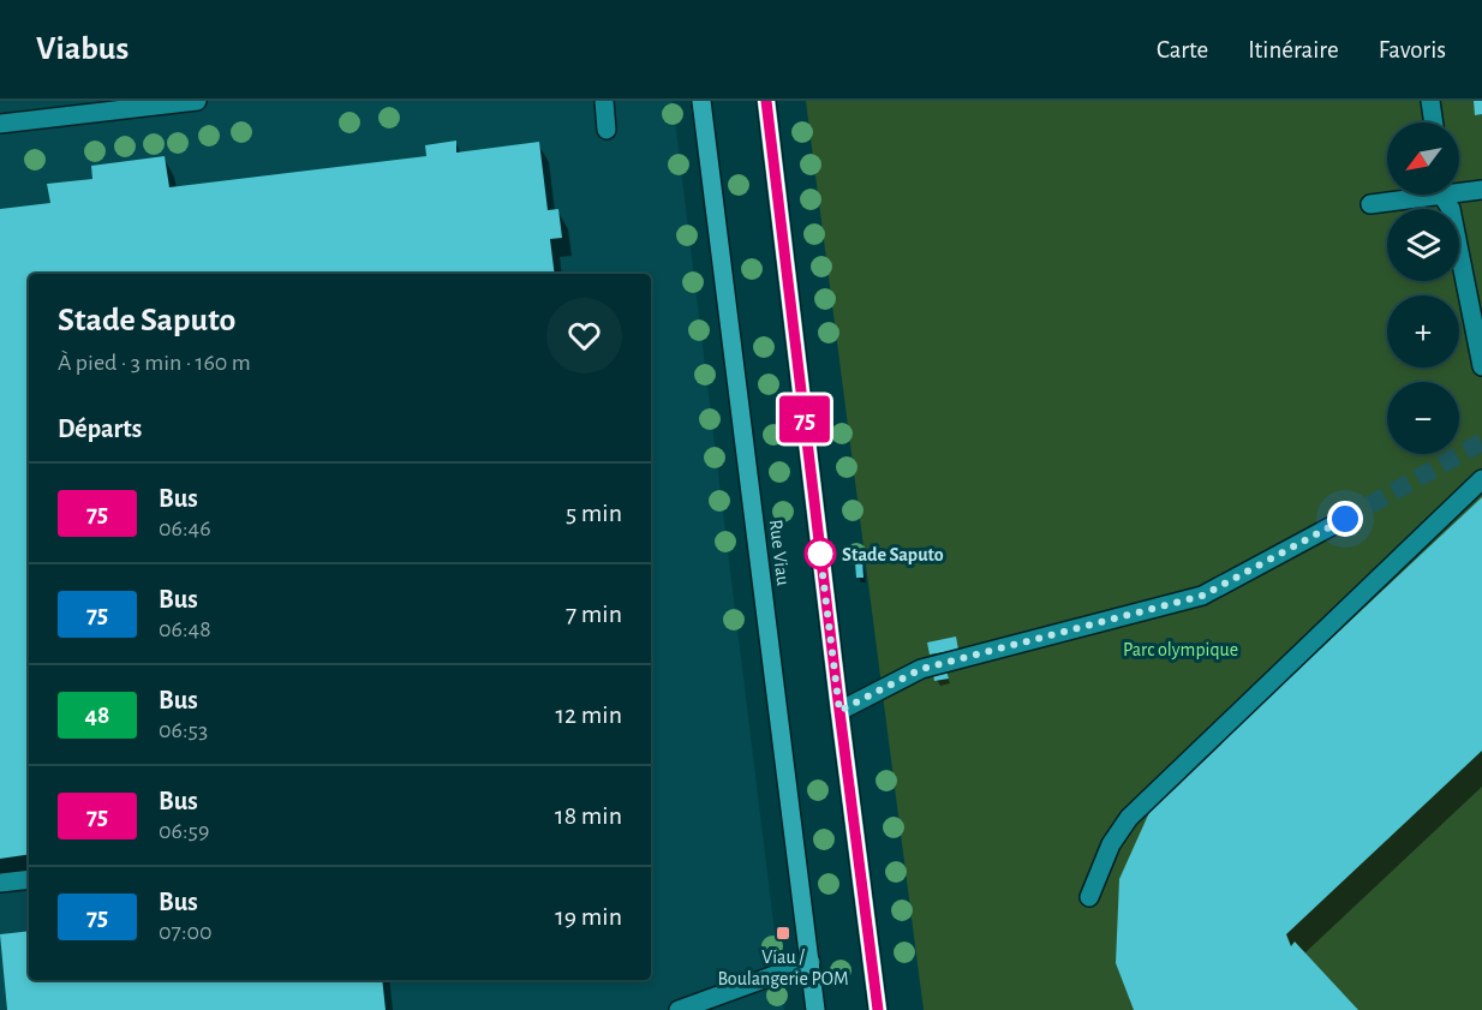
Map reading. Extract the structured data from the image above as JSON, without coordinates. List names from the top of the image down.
{
  "streets": {
    "main road": ["Rue Viau"]
  },
  "parks": ["Parc olympique"],
  "places": {
    "other": ["Stade Saputo"],
    "transit": ["Viau / Boulangerie POM"]
  },
  "lines": ["bus line 75"],
  "north": "bottom left",
  "page": {
    "header": "Viabus",
    "nav": ["Carte", "Itinéraire", "Favoris"],
    "on_map": "75",
    "map_buttons": ["+", "−"],
    "heading": [
      ["Stade Saputo", "À pied · 3 min · 160 m"],
      "Départs"
    ],
    "list": [
      {
        "mark": "75",
        "name": "Bus",
        "note": "06:46",
        "value": "5 min"
      },
      {
        "mark": "75",
        "name": "Bus",
        "note": "06:48",
        "value": "7 min"
      },
      {
        "mark": "48",
        "name": "Bus",
        "note": "06:53",
        "value": "12 min"
      },
      {
        "mark": "75",
        "name": "Bus",
        "note": "06:59",
        "value": "18 min"
      },
      {
        "mark": "75",
        "name": "Bus",
        "note": "07:00",
        "value": "19 min"
      }
    ]
  }
}
